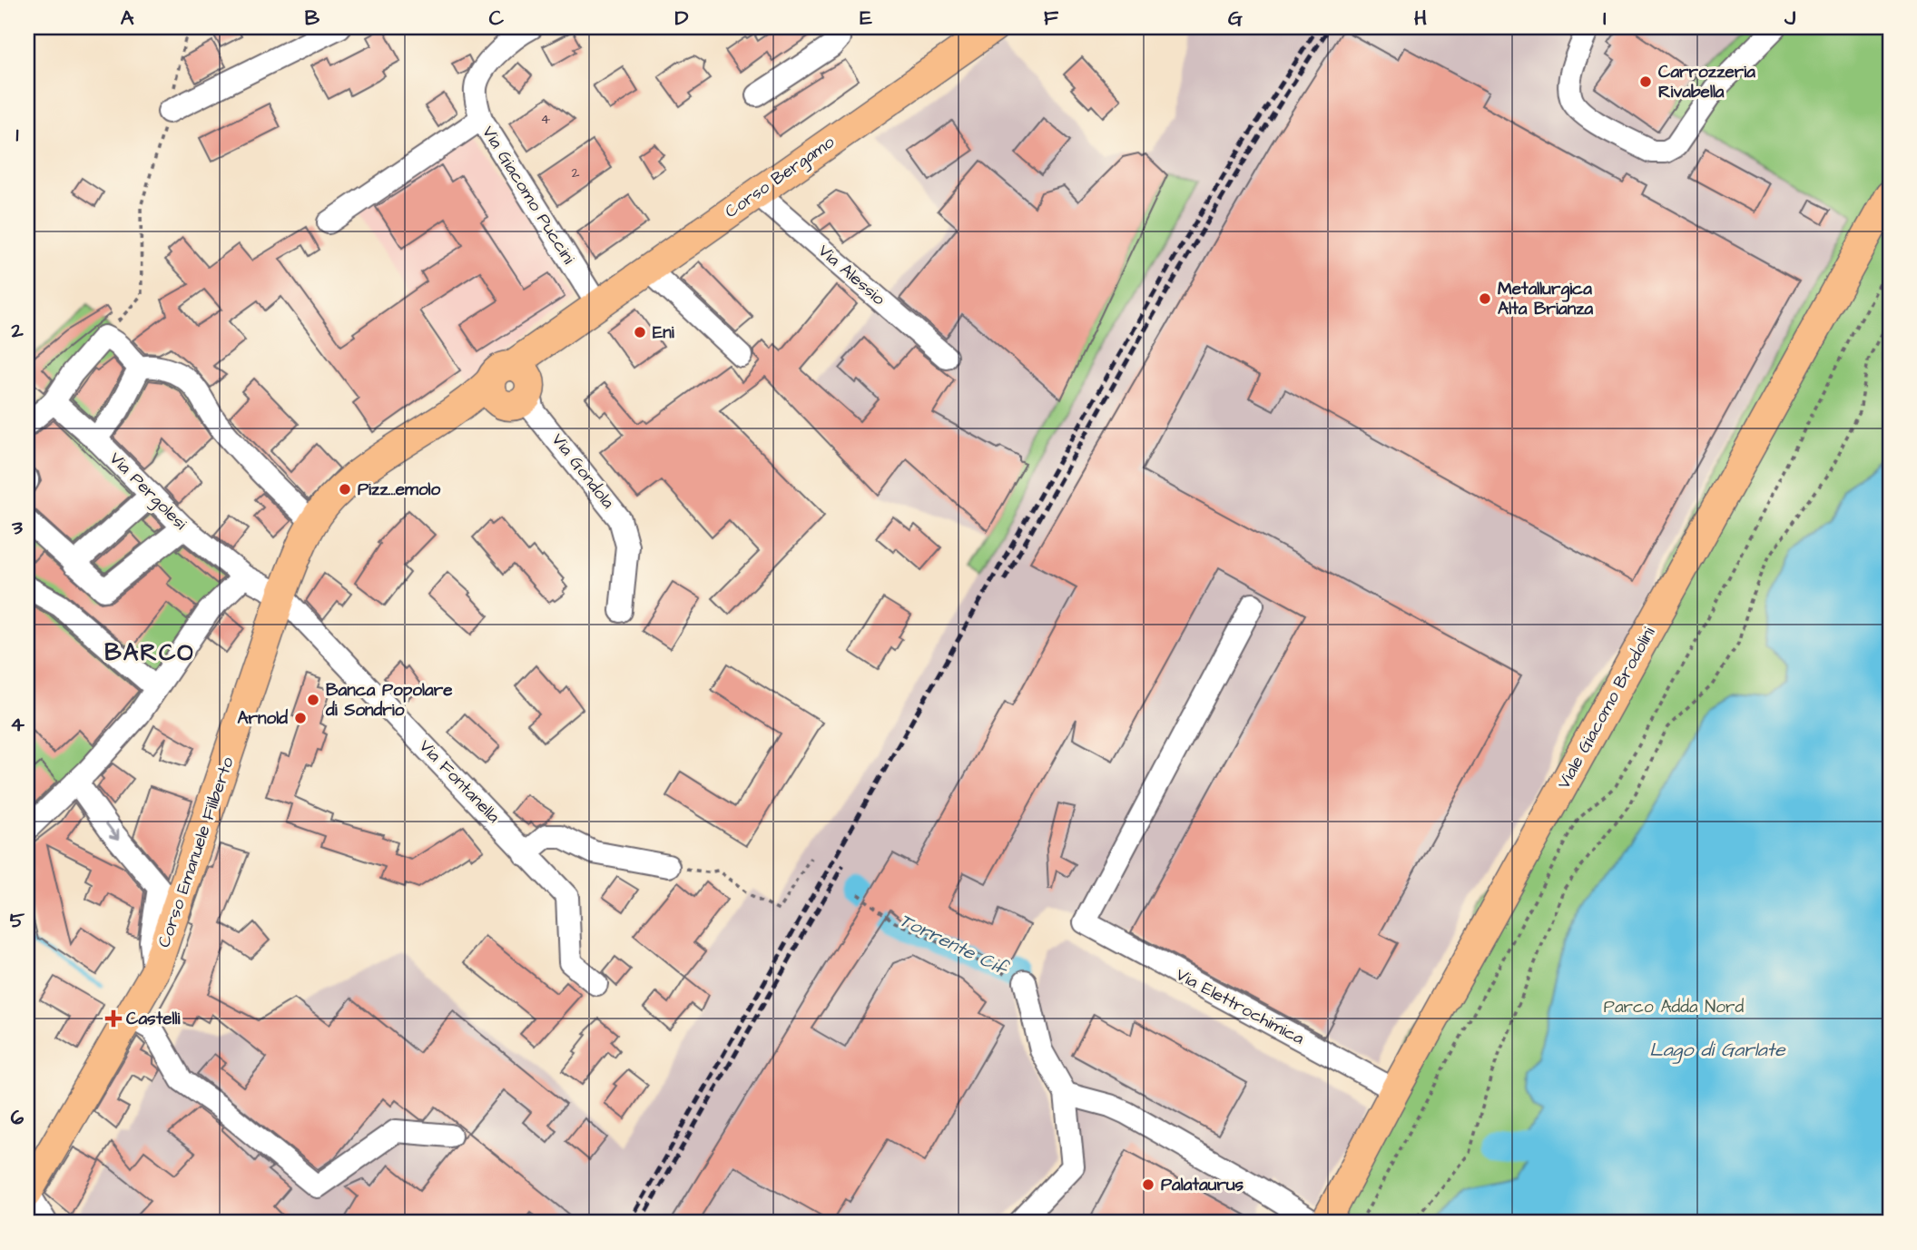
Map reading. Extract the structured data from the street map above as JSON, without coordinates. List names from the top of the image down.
{
  "streets": {
    "main road": ["Corso Bergamo", "Viale Giacomo Brodolini", "Corso Emanuele Filiberto"],
    "street": [
      "Via Giacomo Puccini",
      "Via Alessio",
      "Via Gondola",
      "Via Pergolesi",
      "Via Fontanella",
      "Via Elettrochimica"
    ]
  },
  "crossings": [
    ["Corso Bergamo", "Via Giacomo Puccini"],
    ["Corso Bergamo", "Via Alessio"],
    ["Corso Bergamo", "Via Gondola"],
    ["Corso Bergamo", "Corso Emanuele Filiberto"],
    ["Via Pergolesi", "Via Fontanella"],
    ["Via Pergolesi", "Corso Emanuele Filiberto"],
    ["Viale Giacomo Brodolini", "Via Elettrochimica"],
    ["Via Fontanella", "Corso Emanuele Filiberto"]
  ],
  "districts": ["BARCO"],
  "water": ["Torrente Cif", "Lago di Garlate"],
  "parks": ["Parco Adda Nord"],
  "places": {
    "other": [
      "Carrozzeria Rivabella",
      "Metallurgica Alta Brianza",
      "Eni",
      "Pizz...emolo",
      "Banca Popolare di Sondrio",
      "Arnold",
      "Palataurus"
    ],
    "health": ["Castelli"]
  },
  "house_numbers": ["4", "2"],
  "grid": {
    "columns": [
      "A",
      "B",
      "C",
      "D",
      "E",
      "F",
      "G",
      "H",
      "I",
      "J"
    ],
    "rows": [
      "1",
      "2",
      "3",
      "4",
      "5",
      "6"
    ]
  }
}
